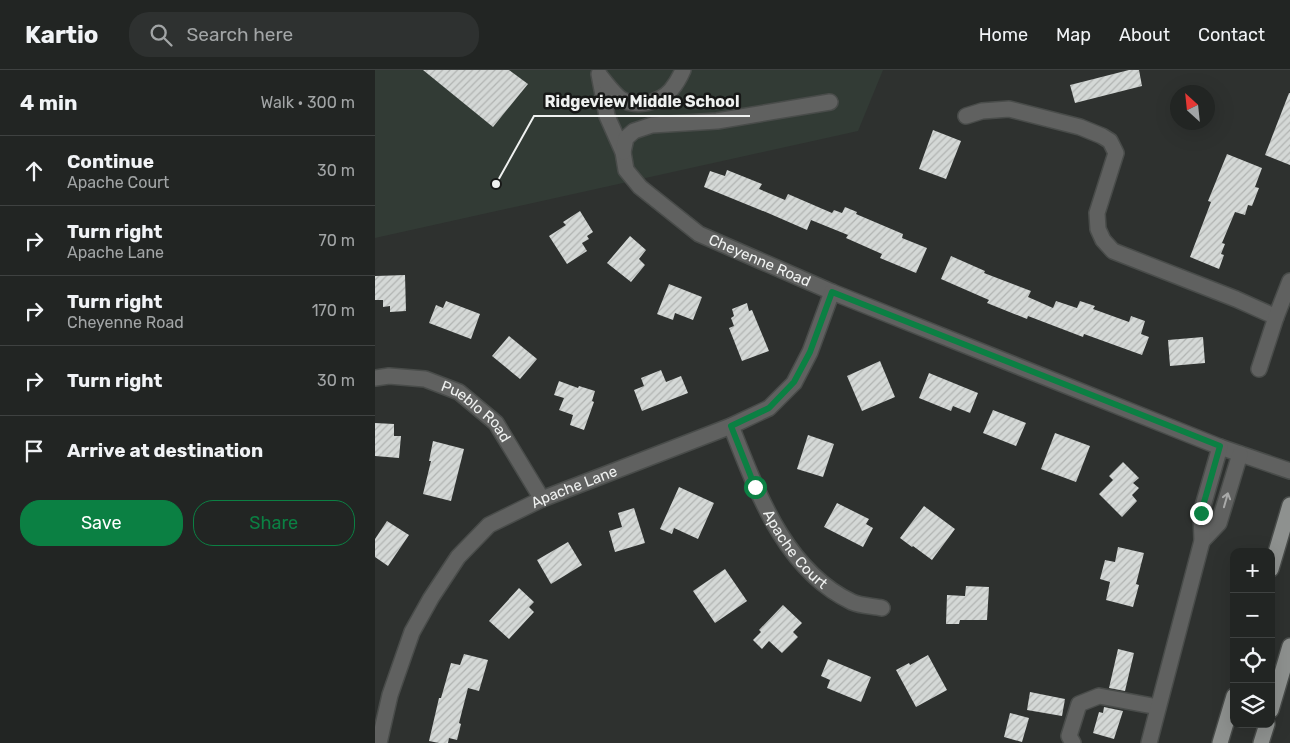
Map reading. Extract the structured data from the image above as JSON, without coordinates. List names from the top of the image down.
{
  "streets": {
    "street": [
      "Cheyenne Road",
      "Pueblo Road",
      "Apache Lane",
      "Apache Court"
    ]
  },
  "crossings": [
    ["Cheyenne Road", "Apache Lane"],
    ["Pueblo Road", "Apache Lane"],
    ["Apache Lane", "Apache Court"]
  ],
  "places": ["Ridgeview Middle School"],
  "north": "top left",
  "page": {
    "header": "Kartio",
    "search": "Search here",
    "nav": [
      "Home",
      "Map",
      "About",
      "Contact"
    ],
    "heading": ["4 min", "Walk · 300 m"],
    "list": [
      ["Continue", "Apache Court", "30 m"],
      ["Turn right", "Apache Lane", "70 m"],
      ["Turn right", "Cheyenne Road", "170 m"],
      ["Turn right", "30 m"],
      "Arrive at destination"
    ],
    "buttons": ["Save", "Share"],
    "map_buttons": ["+", "−"]
  }
}
